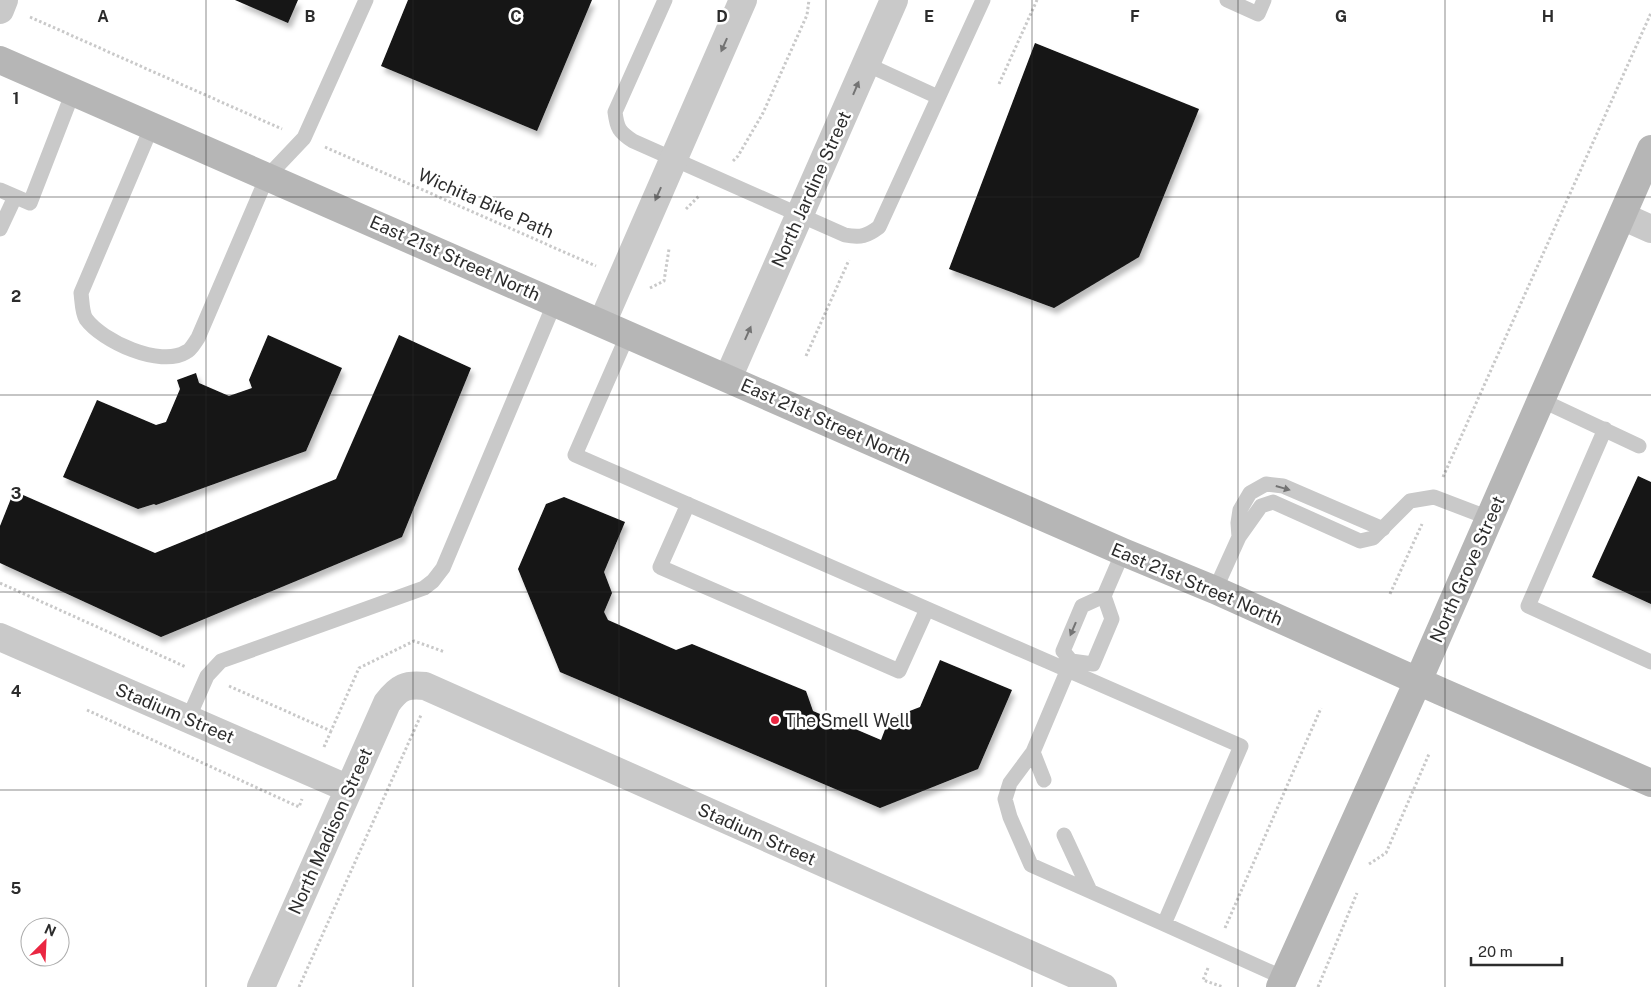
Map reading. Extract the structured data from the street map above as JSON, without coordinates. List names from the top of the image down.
{
  "streets": {
    "main road": ["East 21st Street North", "North Grove Street"],
    "street": ["North Jardine Street", "Stadium Street", "North Madison Street"],
    "path": ["Wichita Bike Path"]
  },
  "crossings": [
    ["North Jardine Street", "East 21st Street North"],
    ["East 21st Street North", "North Grove Street"],
    ["Stadium Street", "North Madison Street"]
  ],
  "places": ["The Smell Well"],
  "scale_bar": "20 m",
  "north": "top right",
  "grid": {
    "columns": [
      "A",
      "B",
      "C",
      "D",
      "E",
      "F",
      "G",
      "H"
    ],
    "rows": [
      "1",
      "2",
      "3",
      "4",
      "5"
    ]
  }
}
